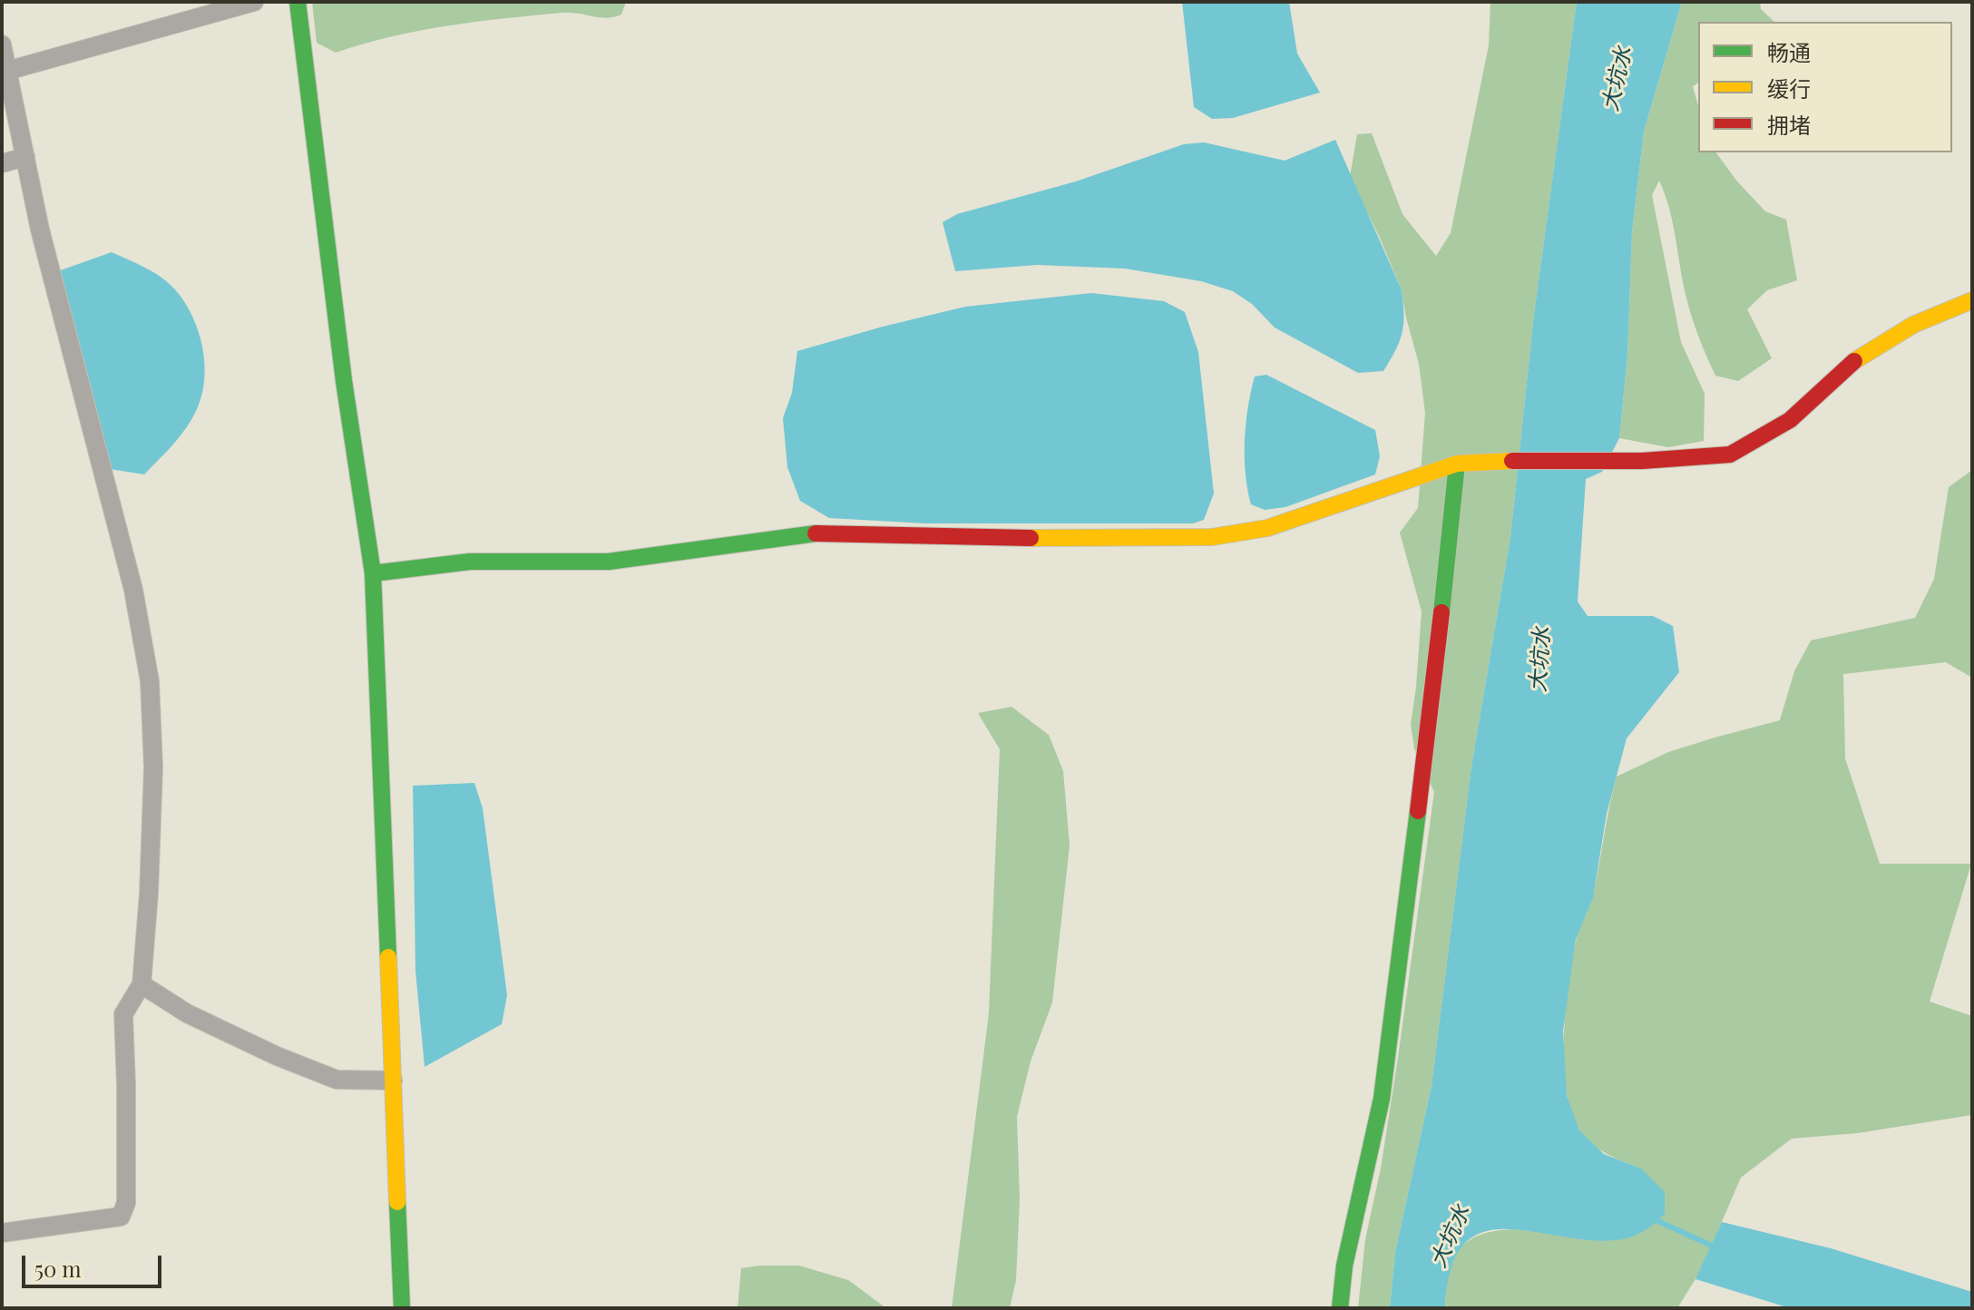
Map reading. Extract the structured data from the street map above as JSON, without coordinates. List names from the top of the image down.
{
  "water": ["大坑水"],
  "legend": ["畅通", "缓行", "拥堵"],
  "scale_bar": "50 m"
}
